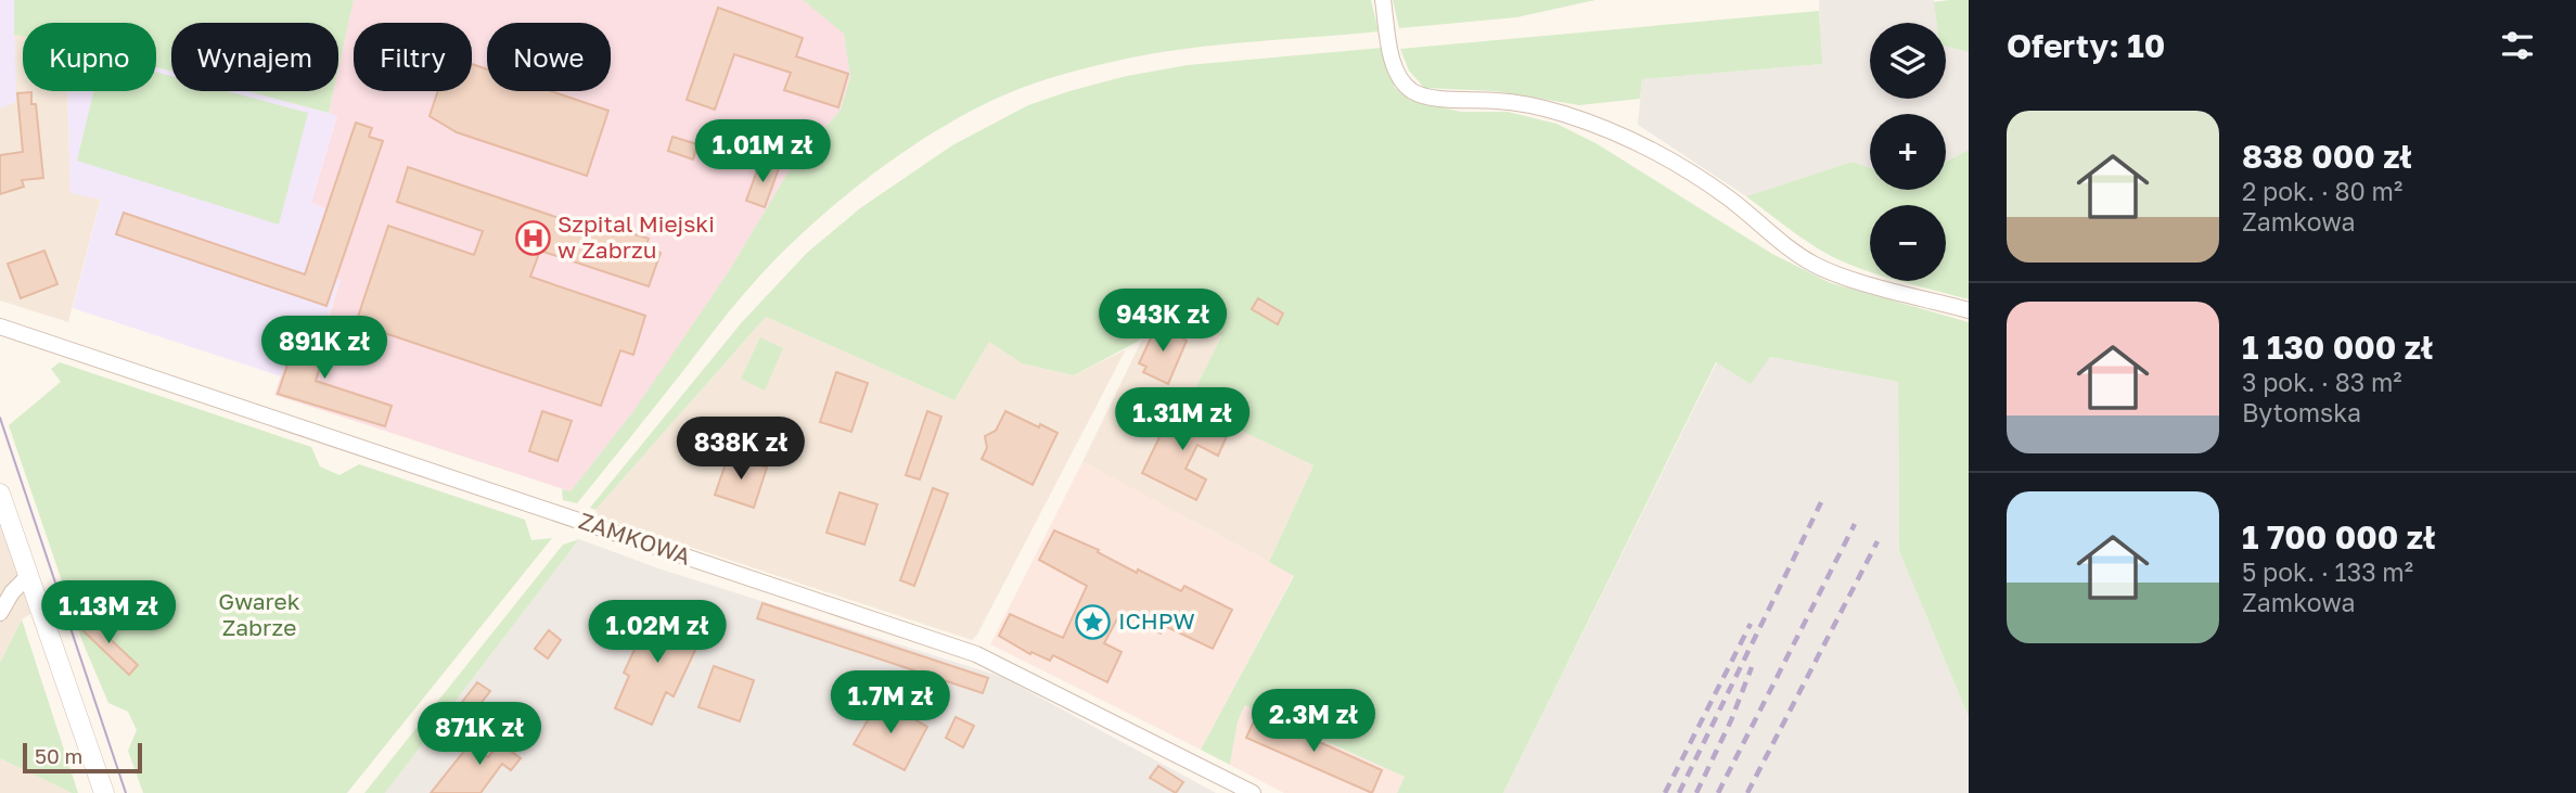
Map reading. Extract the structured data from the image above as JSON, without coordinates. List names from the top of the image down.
{
  "streets": {
    "street": ["ZAMKOWA"]
  },
  "parks": ["Gwarek Zabrze"],
  "places": {
    "hospital": ["Szpital Miejski w Zabrzu"],
    "place": ["ICHPW"]
  },
  "scale_bar": "50 m",
  "page": {
    "heading": "Oferty: 10",
    "map_buttons": ["+", "−"],
    "chip": [
      "Kupno",
      "Wynajem",
      "Filtry",
      "Nowe"
    ],
    "list": [
      {
        "name": "838 000 zł",
        "note": "2 pok. · 80 m² · Zamkowa"
      },
      {
        "name": "1 130 000 zł",
        "note": "3 pok. · 83 m² · Bytomska"
      },
      {
        "name": "1 700 000 zł",
        "note": "5 pok. · 133 m² · Zamkowa"
      }
    ],
    "price": [
      "1.01M zł",
      "943K zł",
      "891K zł",
      "1.31M zł",
      "838K zł",
      "1.13M zł",
      "1.02M zł",
      "1.7M zł",
      "2.3M zł",
      "871K zł"
    ],
    "scale": "50 m"
  }
}
